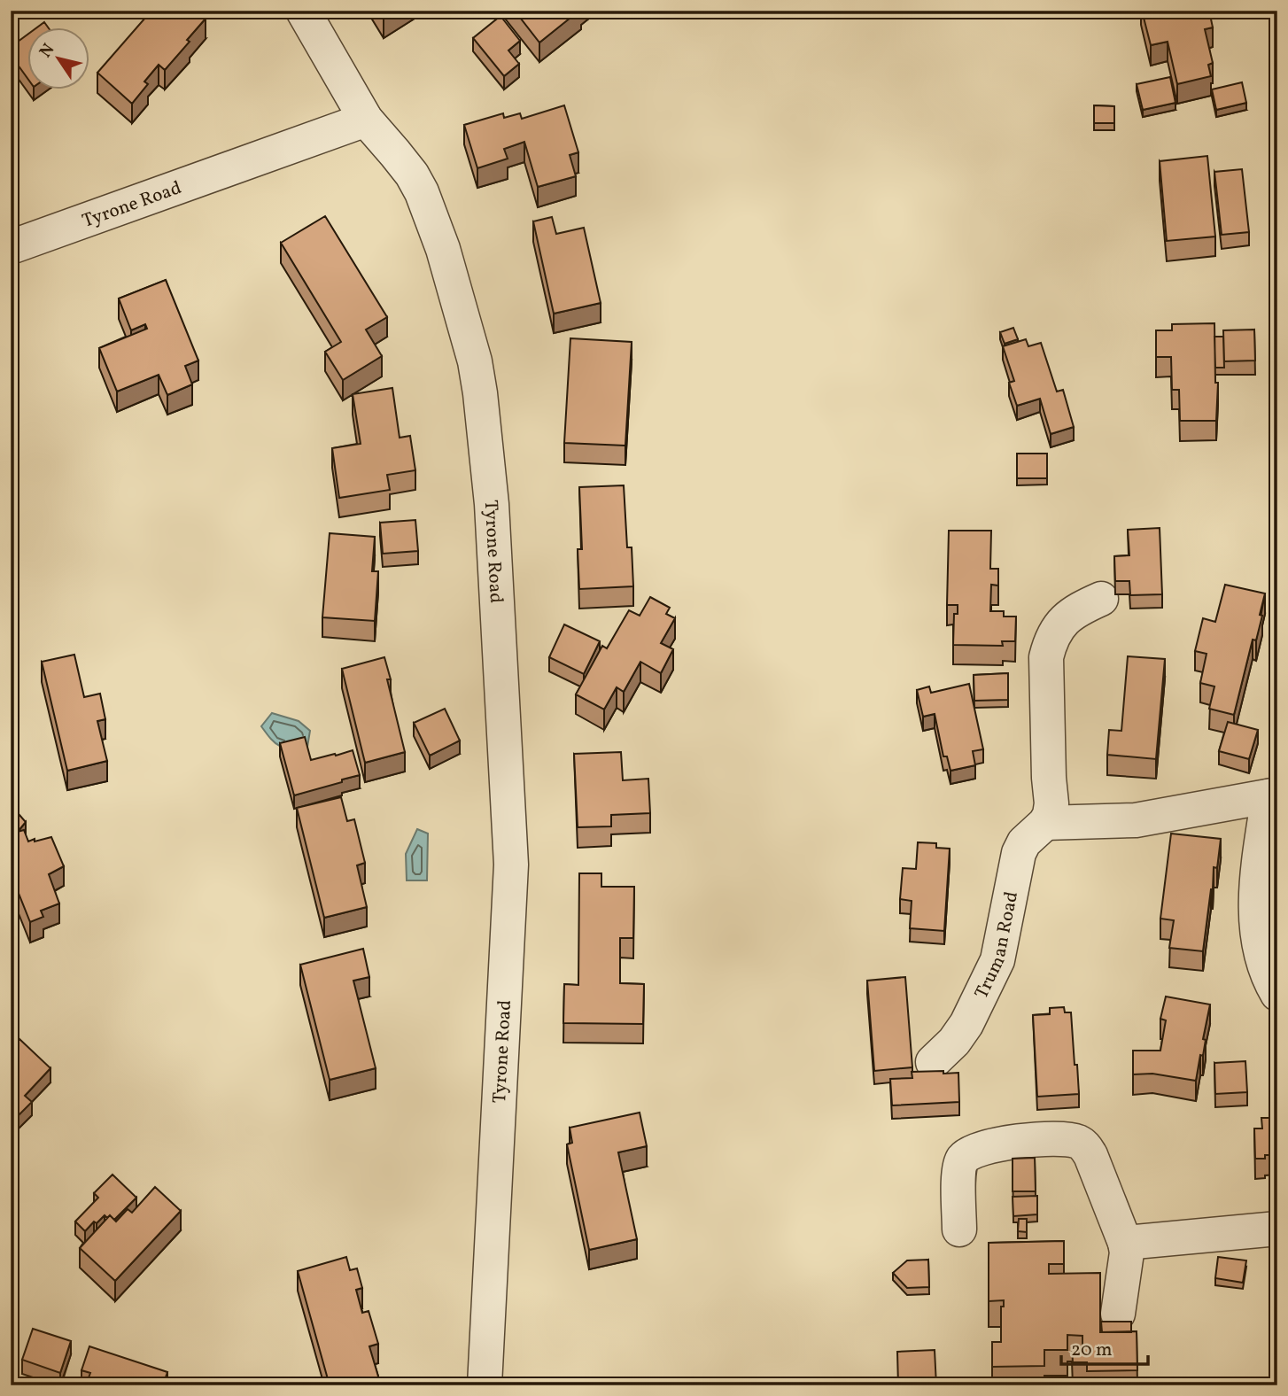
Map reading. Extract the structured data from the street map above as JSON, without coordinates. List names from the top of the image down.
{
  "streets": {
    "street": ["Tyrone Road", "Truman Road"]
  },
  "scale_bar": "20 m",
  "north": "top left"
}
